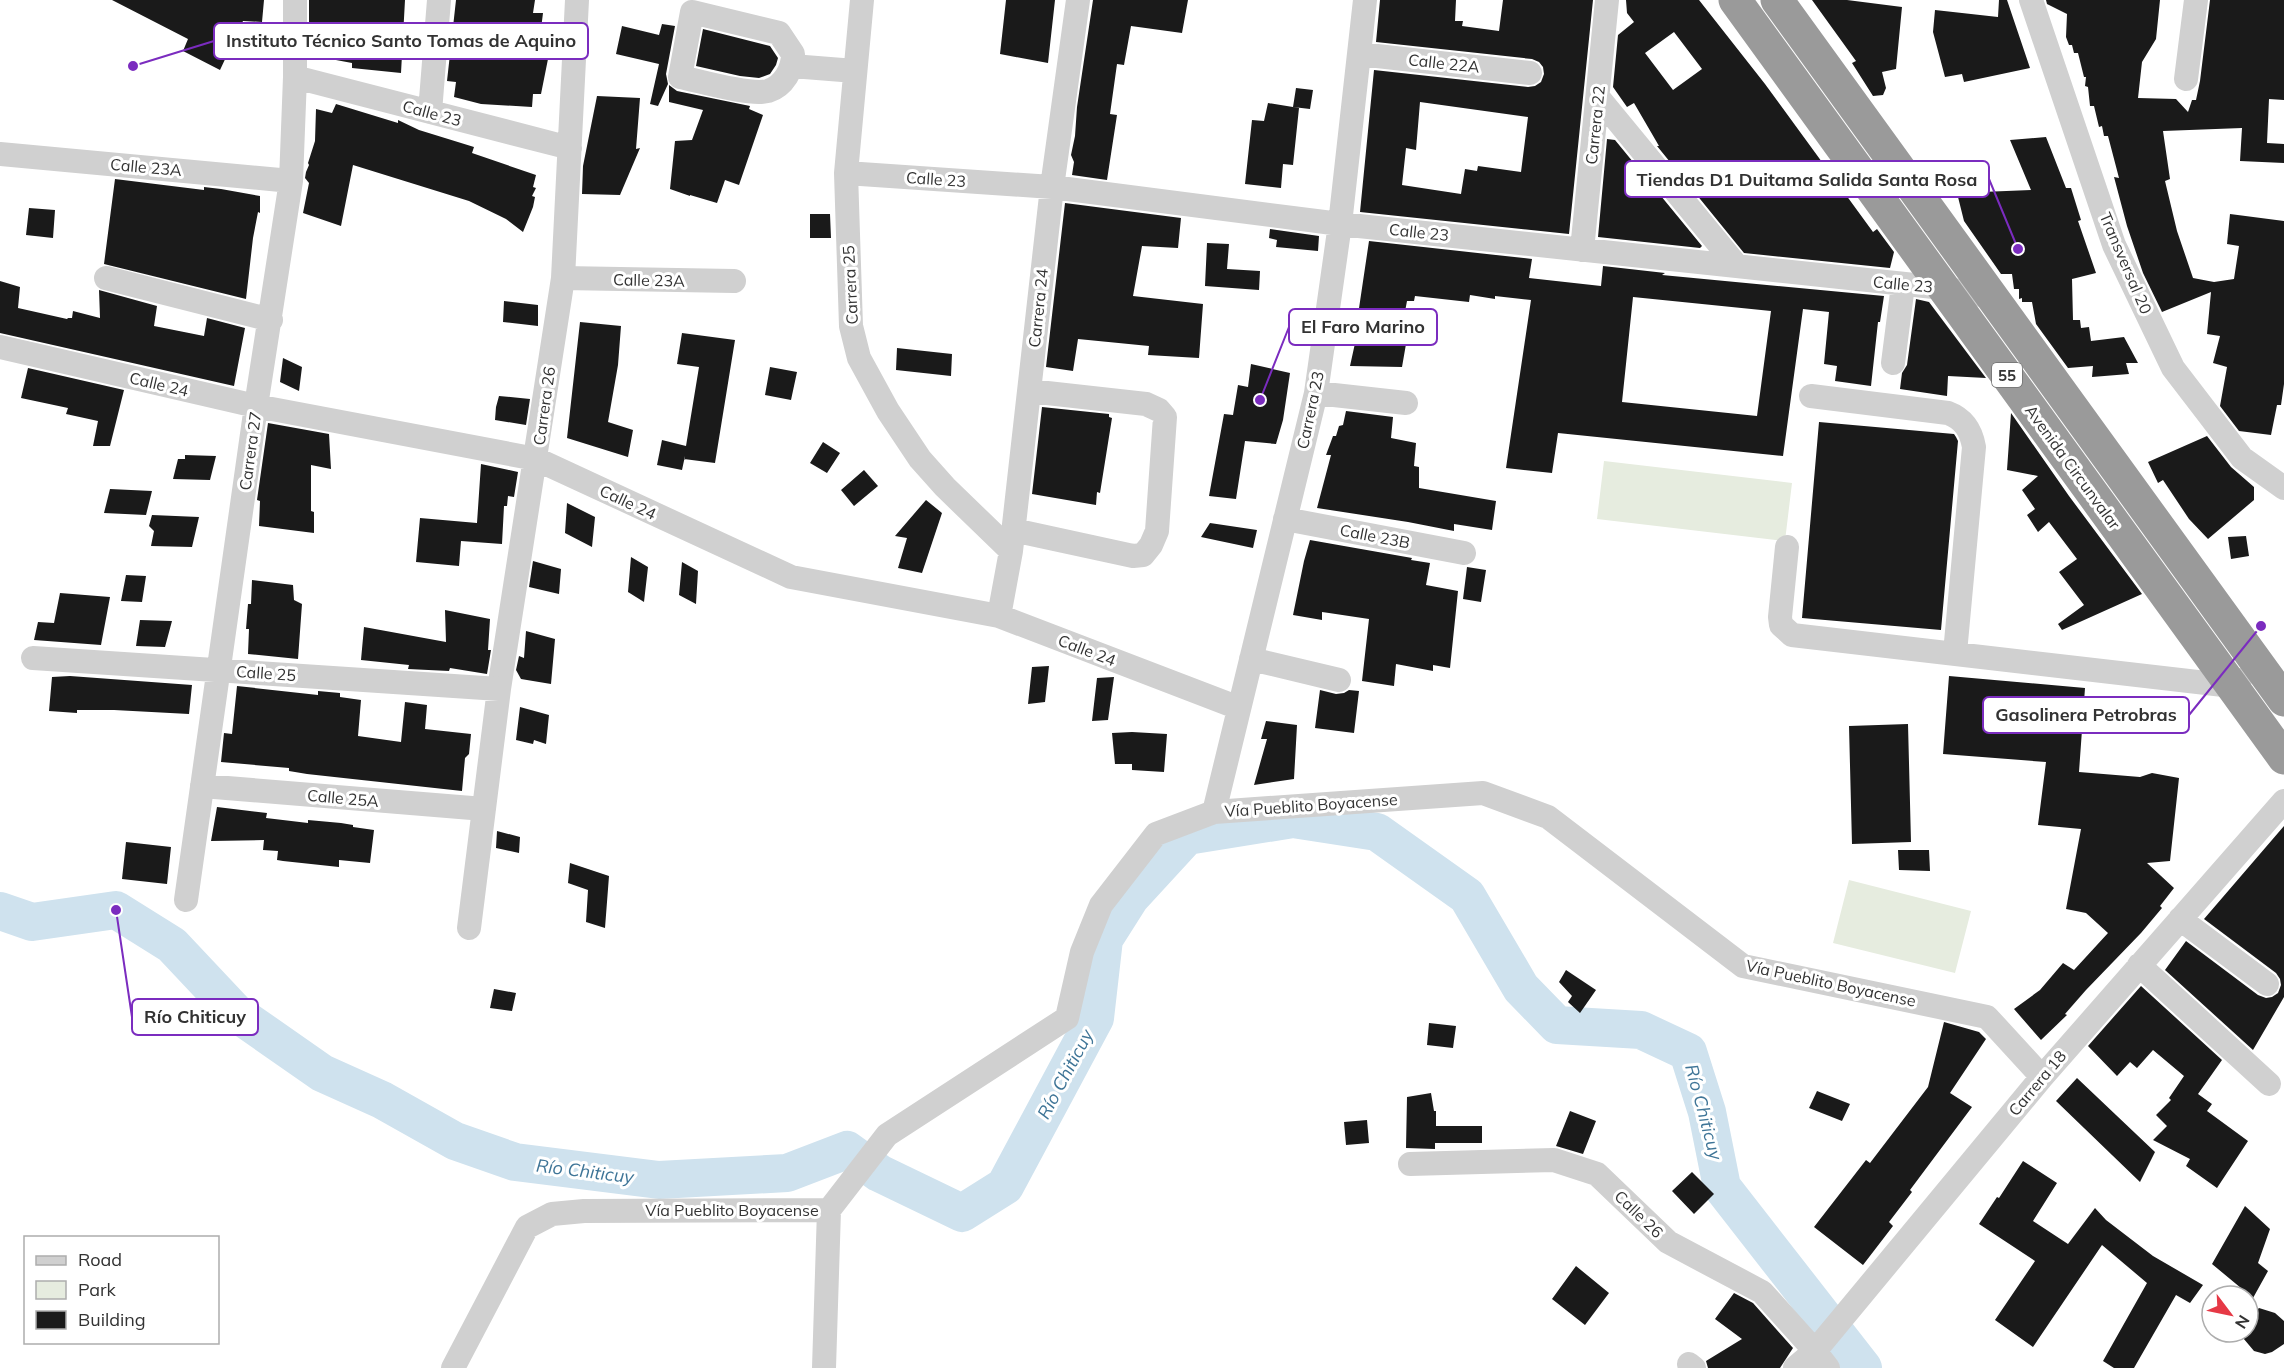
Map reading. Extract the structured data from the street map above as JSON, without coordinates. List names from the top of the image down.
{
  "streets": {
    "highway": ["55", "Avenida Circunvalar"],
    "street": [
      "Calle 22A",
      "Calle 23",
      "Carrera 22",
      "Calle 23A",
      "Transversal 20",
      "Carrera 25",
      "Carrera 24",
      "Calle 24",
      "Carrera 26",
      "Carrera 23",
      "Carrera 27",
      "Calle 23B",
      "Calle 25",
      "Calle 25A",
      "Vía Pueblito Boyacense",
      "Carrera 18",
      "Calle 26"
    ]
  },
  "crossings": [
    ["Calle 22A", "Carrera 23"],
    ["Calle 23", "Carrera 22"],
    ["Calle 23", "Carrera 25"],
    ["Calle 23", "Carrera 24"],
    ["Calle 23", "Carrera 26"],
    ["Calle 23", "Carrera 23"],
    ["Calle 23", "Carrera 27"],
    ["Calle 23", "Avenida Circunvalar"],
    ["Calle 23A", "Carrera 26"],
    ["Calle 23A", "Carrera 27"],
    ["Carrera 25", "Carrera 24"],
    ["Carrera 24", "Calle 24"],
    ["Calle 24", "Carrera 26"],
    ["Calle 24", "Carrera 23"],
    ["Calle 24", "Carrera 27"],
    ["Carrera 26", "Calle 25"],
    ["Carrera 26", "Calle 25A"],
    ["Carrera 23", "Calle 23B"],
    ["Carrera 23", "Vía Pueblito Boyacense"],
    ["Carrera 27", "Calle 25"],
    ["Carrera 27", "Calle 25A"],
    ["Vía Pueblito Boyacense", "Carrera 18"],
    ["Carrera 18", "Calle 26"]
  ],
  "water": ["Río Chiticuy"],
  "places": [
    "Instituto Técnico Santo Tomas de Aquino",
    "Tiendas D1 Duitama Salida Santa Rosa",
    "El Faro Marino",
    "Gasolinera Petrobras",
    "Río Chiticuy"
  ],
  "legend": ["Road", "Park", "Building"],
  "north": "bottom right"
}
